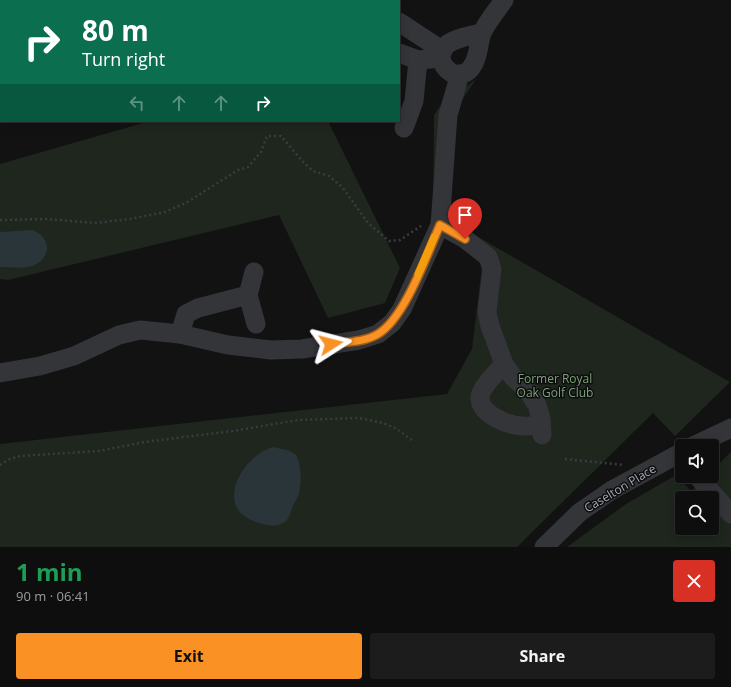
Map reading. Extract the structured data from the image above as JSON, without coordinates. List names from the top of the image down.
{
  "streets": {
    "street": ["Caselton Place"]
  },
  "parks": ["Former Royal Oak Golf Club"],
  "page": {
    "turn": ["80 m", "Turn right"],
    "heading": ["1 min", "90 m · 06:41"],
    "buttons": ["Exit", "Share"]
  }
}
